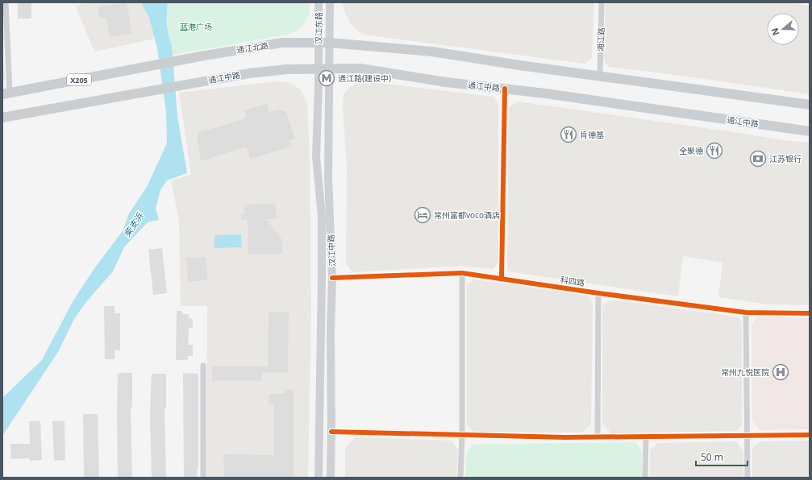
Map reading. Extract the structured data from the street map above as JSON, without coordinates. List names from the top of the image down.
{
  "streets": {
    "main road": [
      "汉江东路",
      "通江北路",
      "通江中路",
      "X205",
      "汉江中路"
    ],
    "street": ["湘江路", "科四路"]
  },
  "crossings": [
    ["汉江东路", "通江北路"],
    ["汉江东路", "汉江中路"],
    ["通江北路", "汉江中路"],
    ["通江中路", "汉江中路"],
    ["汉江中路", "科四路"]
  ],
  "water": ["柴支浜"],
  "parks": ["蓝港广场"],
  "places": {
    "metro station": ["通江路(建设中)"],
    "restaurant": ["肯德基", "全聚德"],
    "bank": ["江苏银行"],
    "hotel": ["常州富都voco酒店"],
    "hospital": ["常州九悦医院"]
  },
  "scale_bar": "50 m",
  "north": "left"
}
